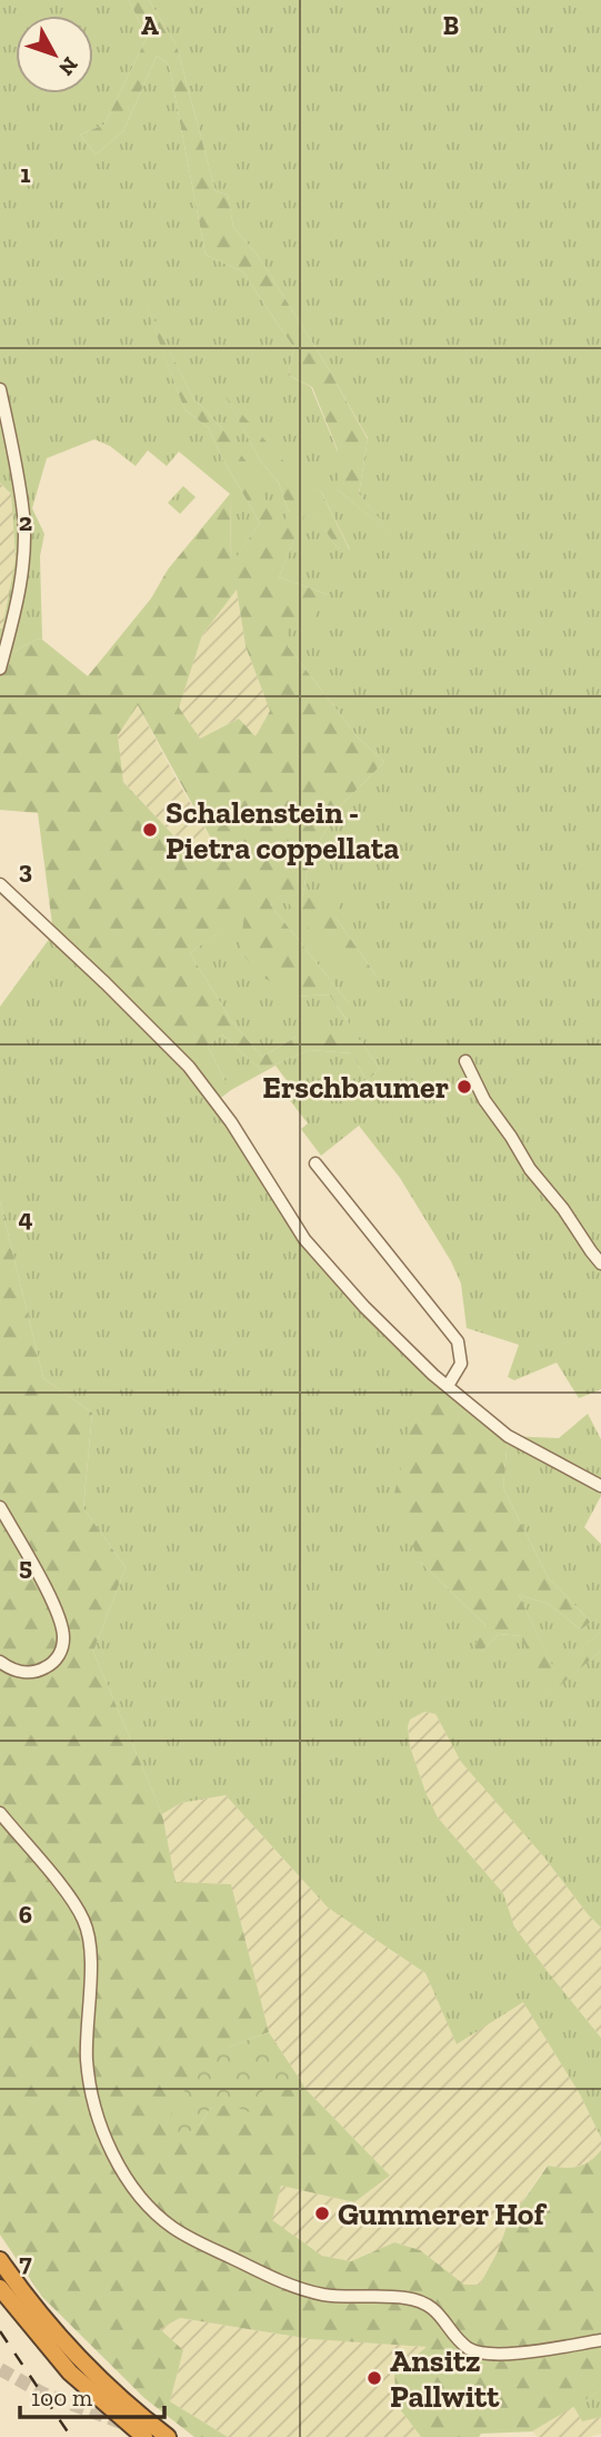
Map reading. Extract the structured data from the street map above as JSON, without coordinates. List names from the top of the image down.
{
  "places": [
    "Schalenstein - Pietra coppellata",
    "Erschbaumer",
    "Gummerer Hof",
    "Ansitz Pallwitt"
  ],
  "scale_bar": "100 m",
  "north": "bottom right",
  "grid": {
    "columns": ["A", "B"],
    "rows": [
      "1",
      "2",
      "3",
      "4",
      "5",
      "6",
      "7"
    ]
  }
}
